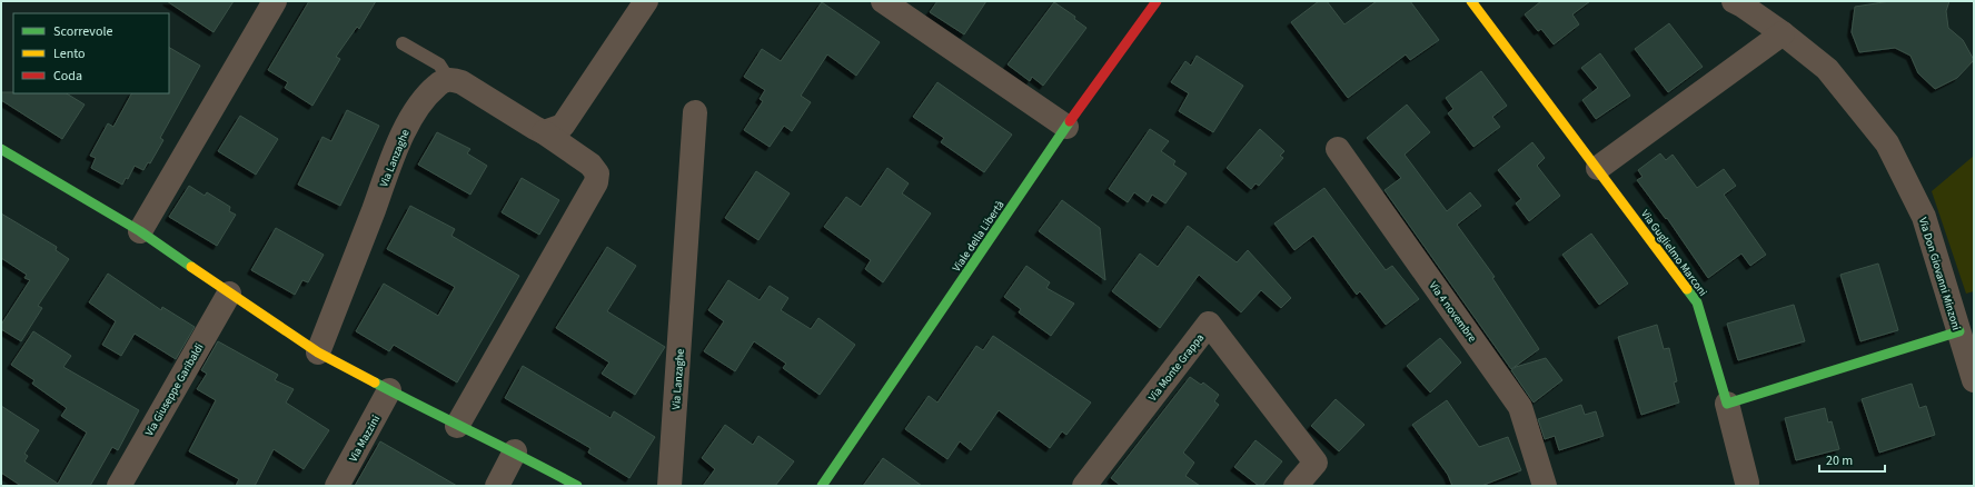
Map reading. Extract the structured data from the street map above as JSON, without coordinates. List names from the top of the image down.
{
  "streets": {
    "street": [
      "Via Lanzaghe",
      "Viale della Libertà",
      "Via Guglielmo Marconi",
      "Via Don Giovanni Minzoni",
      "Via 4 novembre",
      "Via Monte Grappa",
      "Via Giuseppe Garibaldi",
      "Via Mazzini"
    ]
  },
  "legend": ["Scorrevole", "Lento", "Coda"],
  "scale_bar": "20 m"
}
